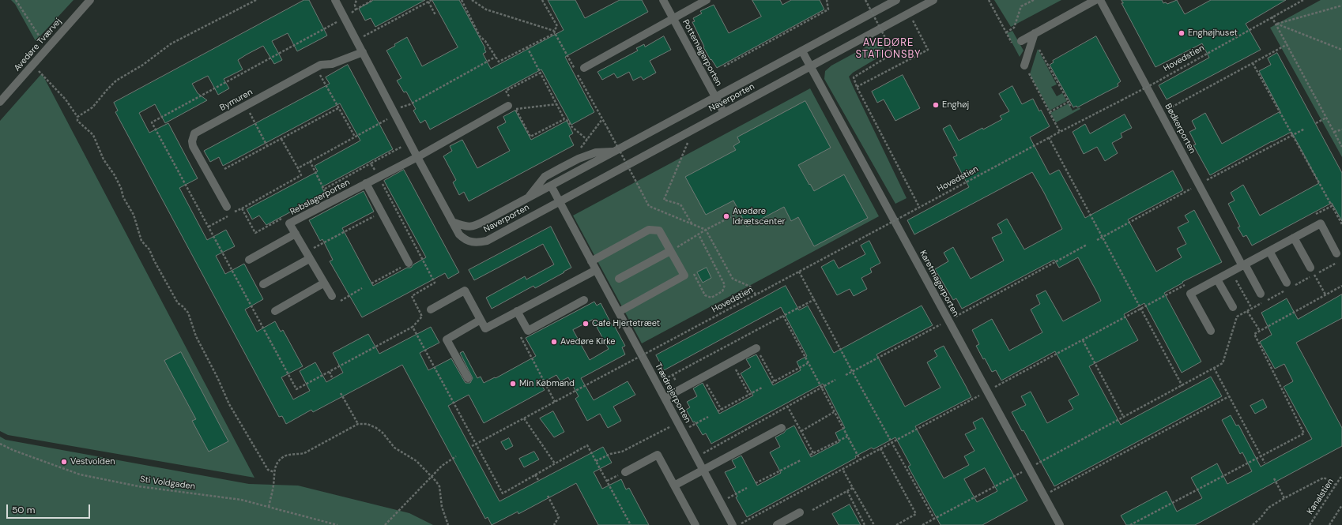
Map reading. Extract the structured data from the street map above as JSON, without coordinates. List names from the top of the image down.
{
  "streets": {
    "street": [
      "Avedøre Tværvej",
      "Pottemagerporten",
      "Naverporten",
      "Bymuren",
      "Bødkerporten",
      "Rebslagerporten",
      "Karetmagerporten",
      "Trædrejerporten"
    ],
    "path": ["Hovedstien", "Sti Voldgaden", "Kanalstien"]
  },
  "crossings": [
    ["Pottemagerporten", "Naverporten"],
    ["Naverporten", "Karetmagerporten"],
    ["Naverporten", "Trædrejerporten"]
  ],
  "districts": ["AVEDØRE STATIONSBY"],
  "places": [
    "Enghøjhuset",
    "Enghøj",
    "Avedøre Idrætscenter",
    "Cafe Hjertetræet",
    "Avedøre Kirke",
    "Min Købmand",
    "Vestvolden"
  ],
  "scale_bar": "50 m"
}
